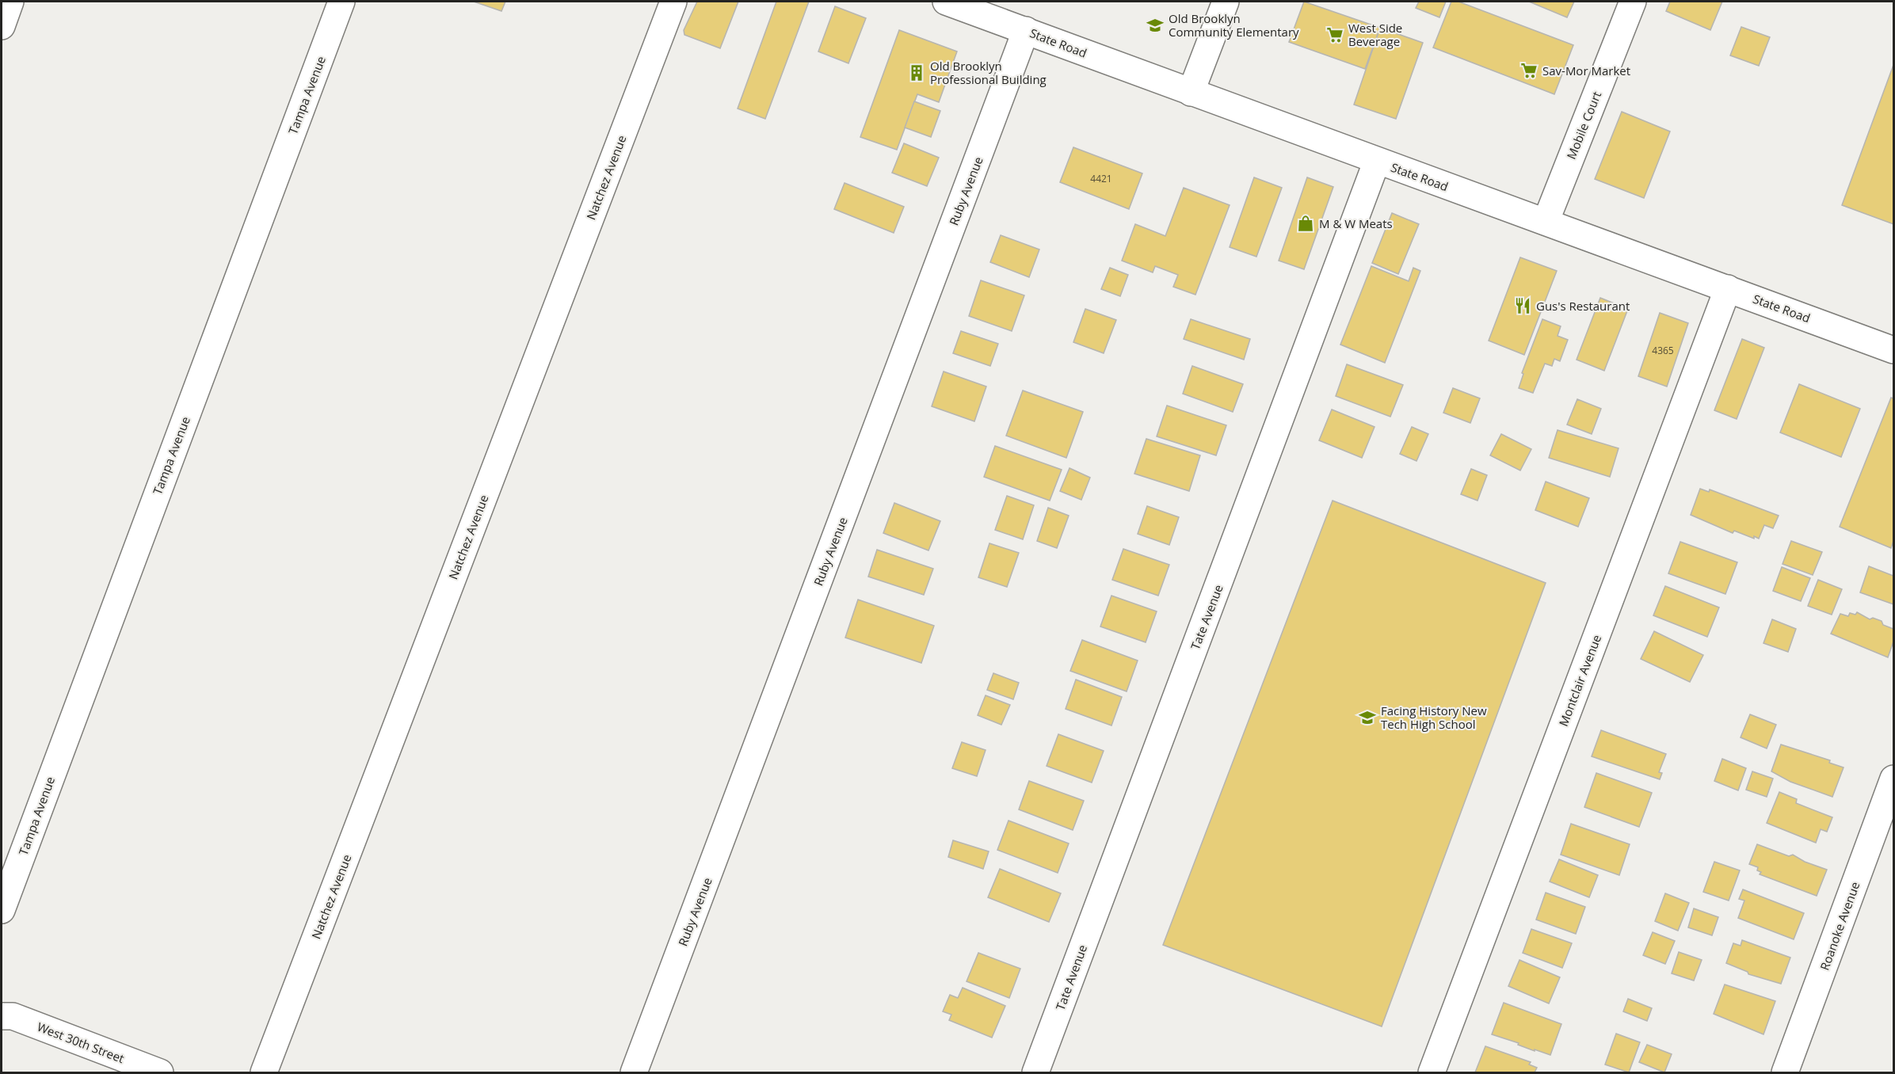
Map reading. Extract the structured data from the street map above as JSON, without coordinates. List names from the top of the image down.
{
  "streets": {
    "street": [
      "State Road",
      "Tampa Avenue",
      "Mobile Court",
      "Natchez Avenue",
      "Ruby Avenue",
      "Tate Avenue",
      "Montclair Avenue",
      "Roanoke Avenue",
      "West 30th Street"
    ]
  },
  "crossings": [
    ["State Road", "Mobile Court"],
    ["State Road", "Ruby Avenue"],
    ["State Road", "Tate Avenue"],
    ["State Road", "Montclair Avenue"]
  ],
  "places": {
    "school or university": ["Old Brooklyn Community Elementary", "Facing History New Tech High School"],
    "supermarket": ["West Side Beverage", "Sav-Mor Market"],
    "building": ["Old Brooklyn Professional Building"],
    "shop": ["M & W Meats"],
    "restaurant": ["Gus's Restaurant"]
  },
  "house_numbers": ["4421", "4365"]
}
